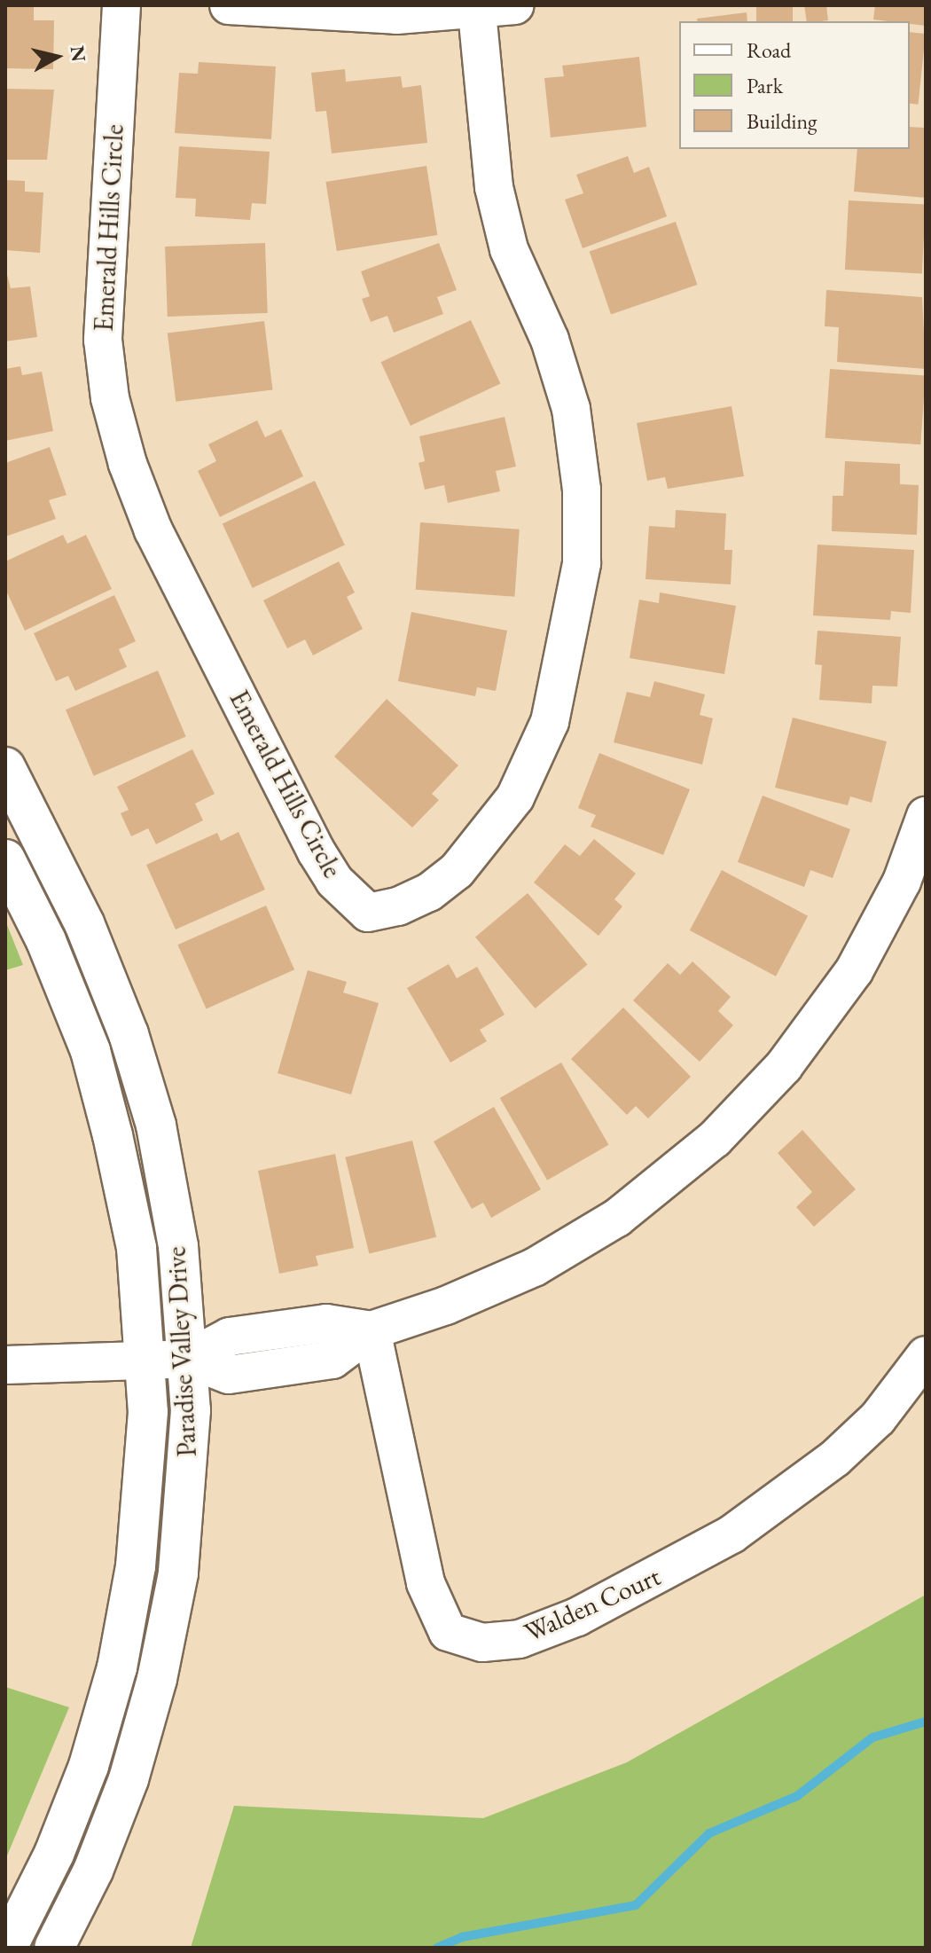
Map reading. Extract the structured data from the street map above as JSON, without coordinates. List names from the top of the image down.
{
  "streets": {
    "street": ["Emerald Hills Circle", "Paradise Valley Drive", "Walden Court"]
  },
  "legend": ["Road", "Park", "Building"],
  "north": "right"
}
